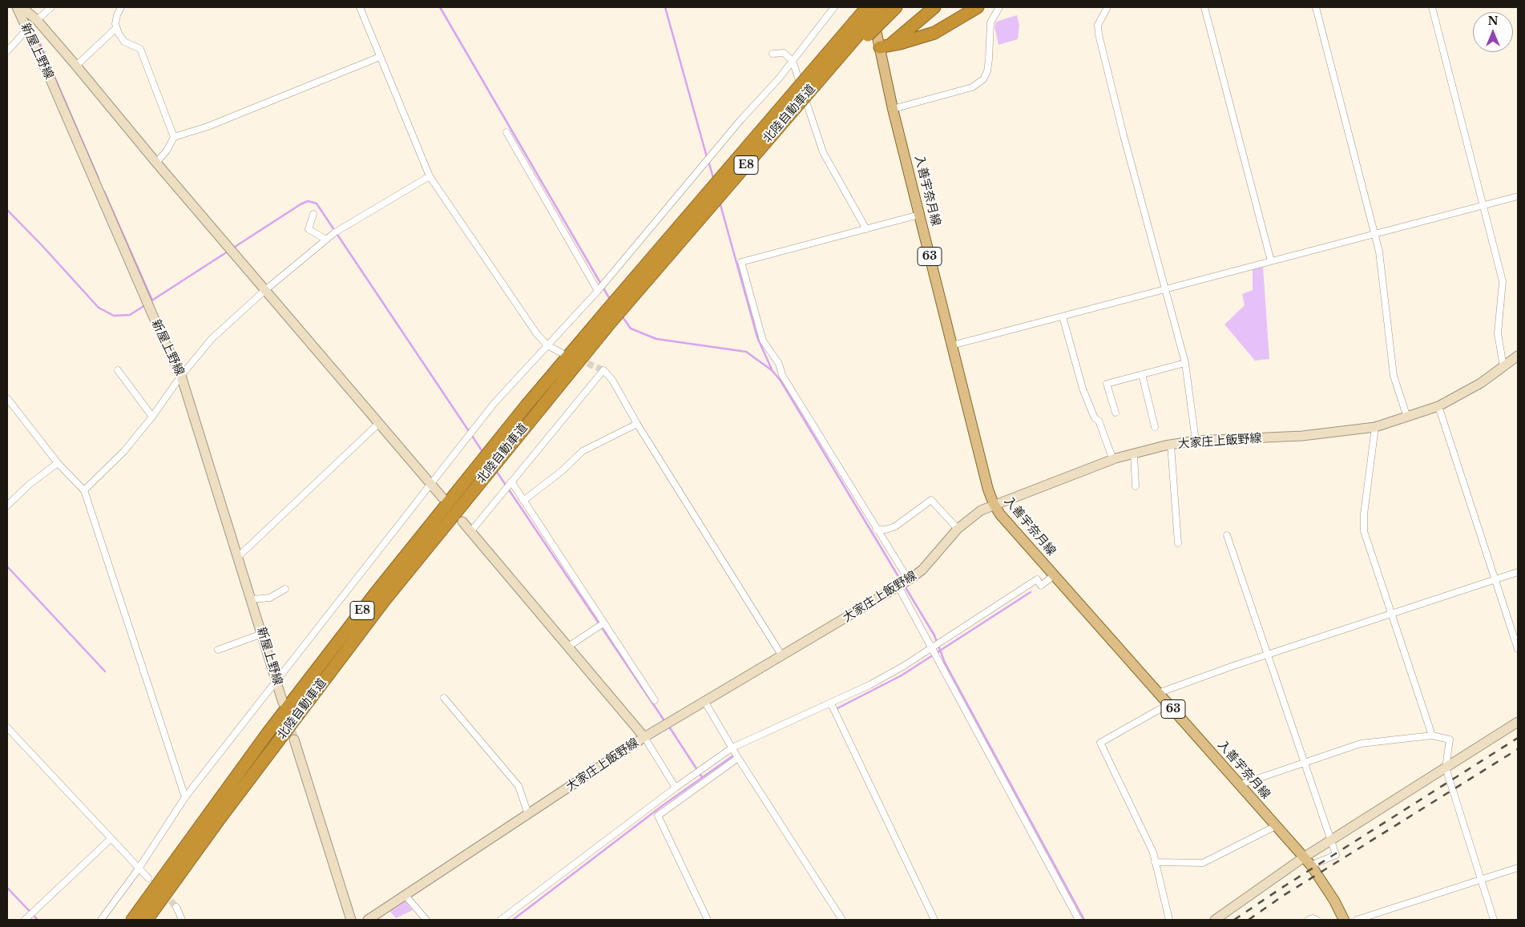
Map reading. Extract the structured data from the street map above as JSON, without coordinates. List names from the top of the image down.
{
  "streets": {
    "highway": ["北陸自動車道", "E8"],
    "main road": [
      "新屋上野線",
      "入善宇奈月線",
      "63",
      "大家庄上飯野線"
    ]
  },
  "crossings": [
    ["北陸自動車道", "入善宇奈月線"],
    ["入善宇奈月線", "大家庄上飯野線"]
  ],
  "north": "top"
}
